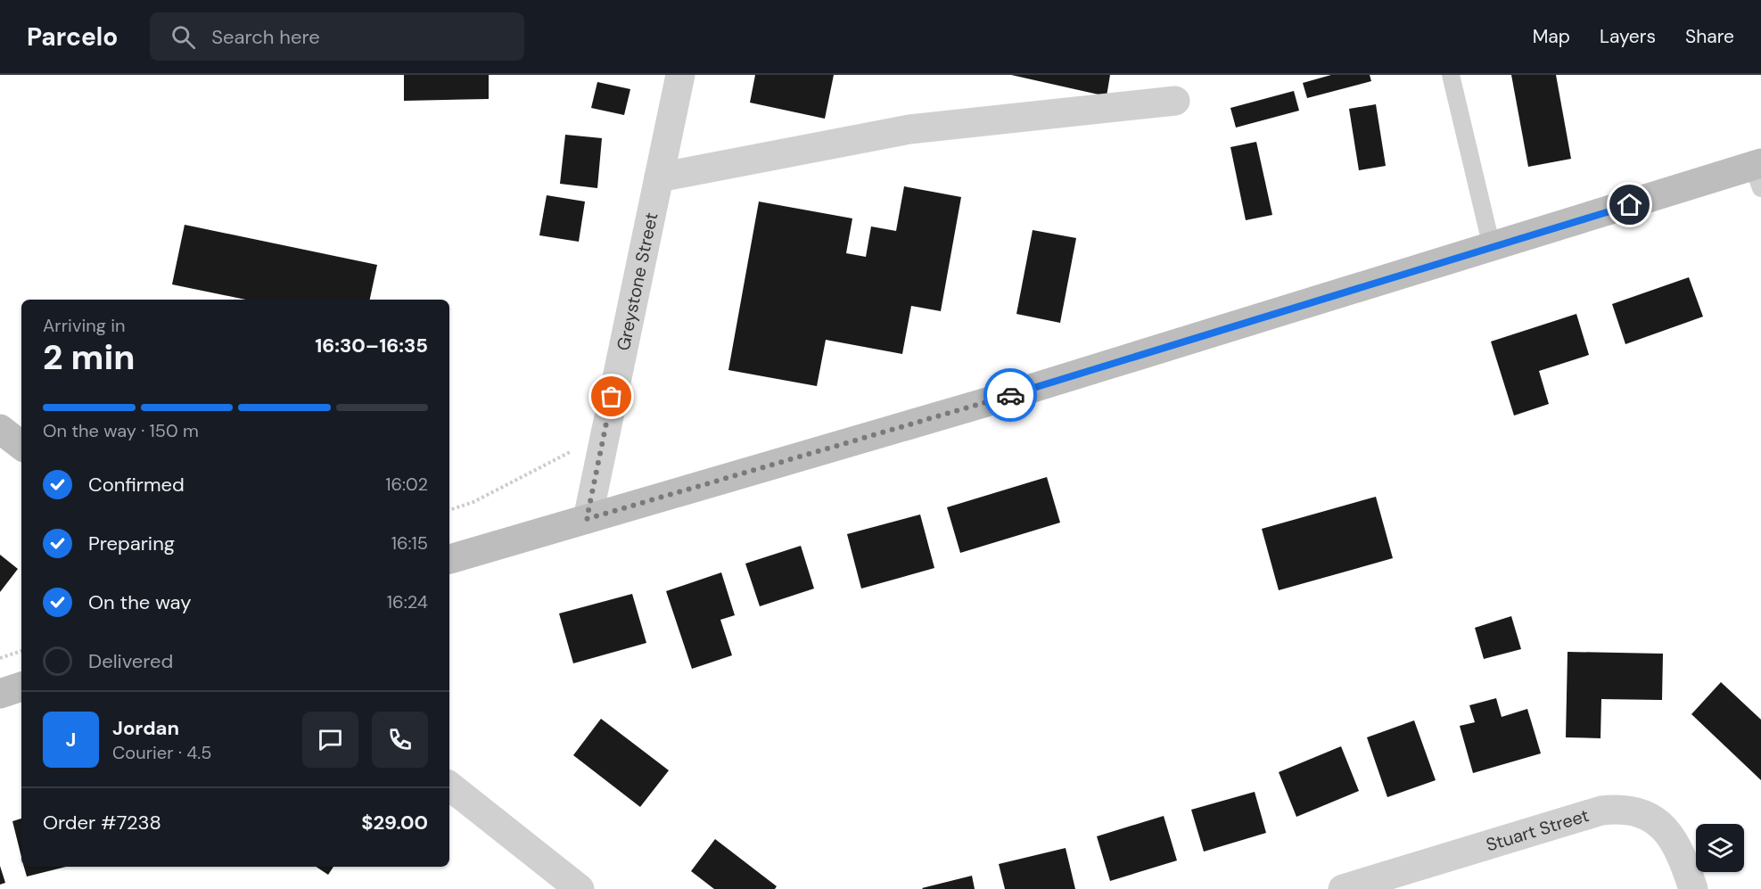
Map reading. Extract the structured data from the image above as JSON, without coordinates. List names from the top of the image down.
{
  "streets": {
    "street": ["Greystone Street", "Stuart Street"]
  },
  "page": {
    "header": "Parcelo",
    "search": "Search here",
    "nav": ["Map", "Layers", "Share"],
    "heading": ["2 min", "Arriving in", "16:30–16:35"],
    "panel": [
      "Jordan",
      "Courier · 4.5",
      "Order #7238",
      "$29.00"
    ],
    "bar": "On the way · 150 m",
    "list": [
      ["Confirmed", "16:02"],
      ["Preparing", "16:15"],
      ["On the way", "16:24"],
      "Delivered"
    ],
    "round": "J"
  }
}
